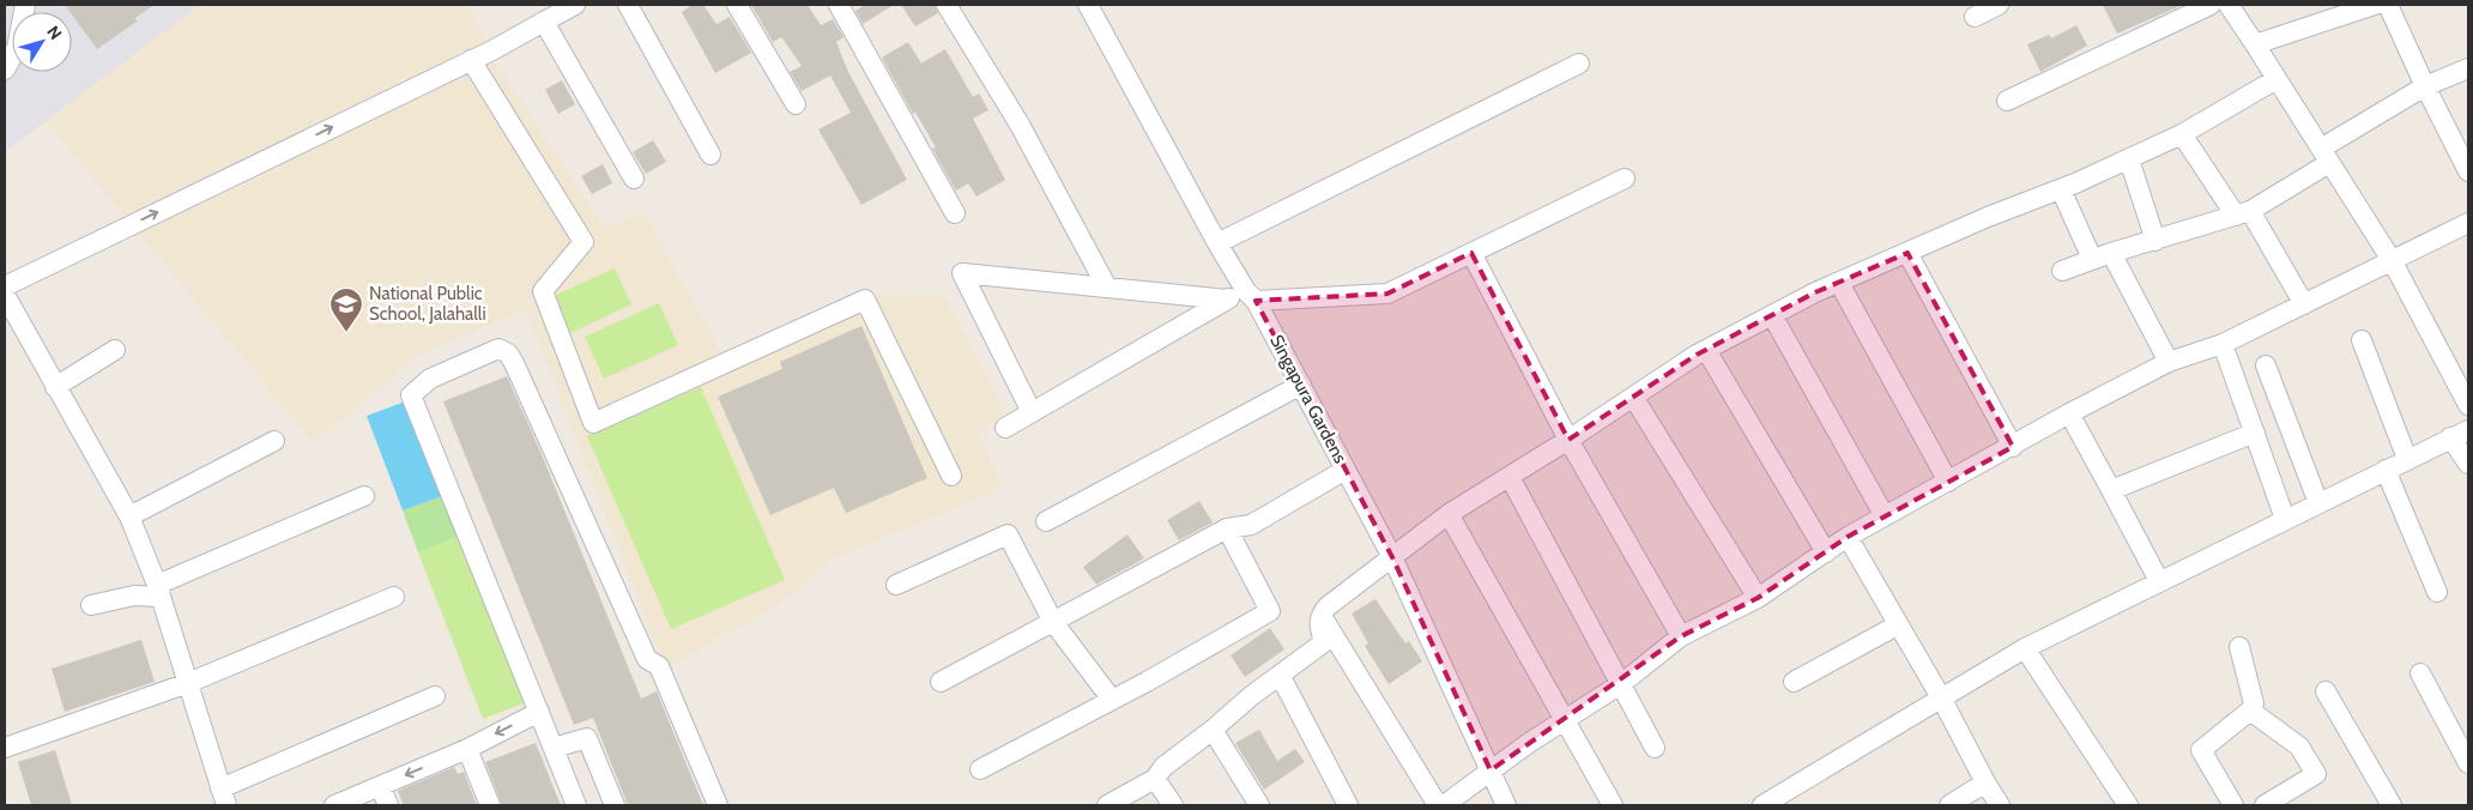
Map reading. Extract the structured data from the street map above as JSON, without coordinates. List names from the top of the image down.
{
  "streets": {
    "street": ["Singapura Gardens"]
  },
  "places": {
    "school or university": ["National Public School, Jalahalli"]
  },
  "north": "top right"
}
